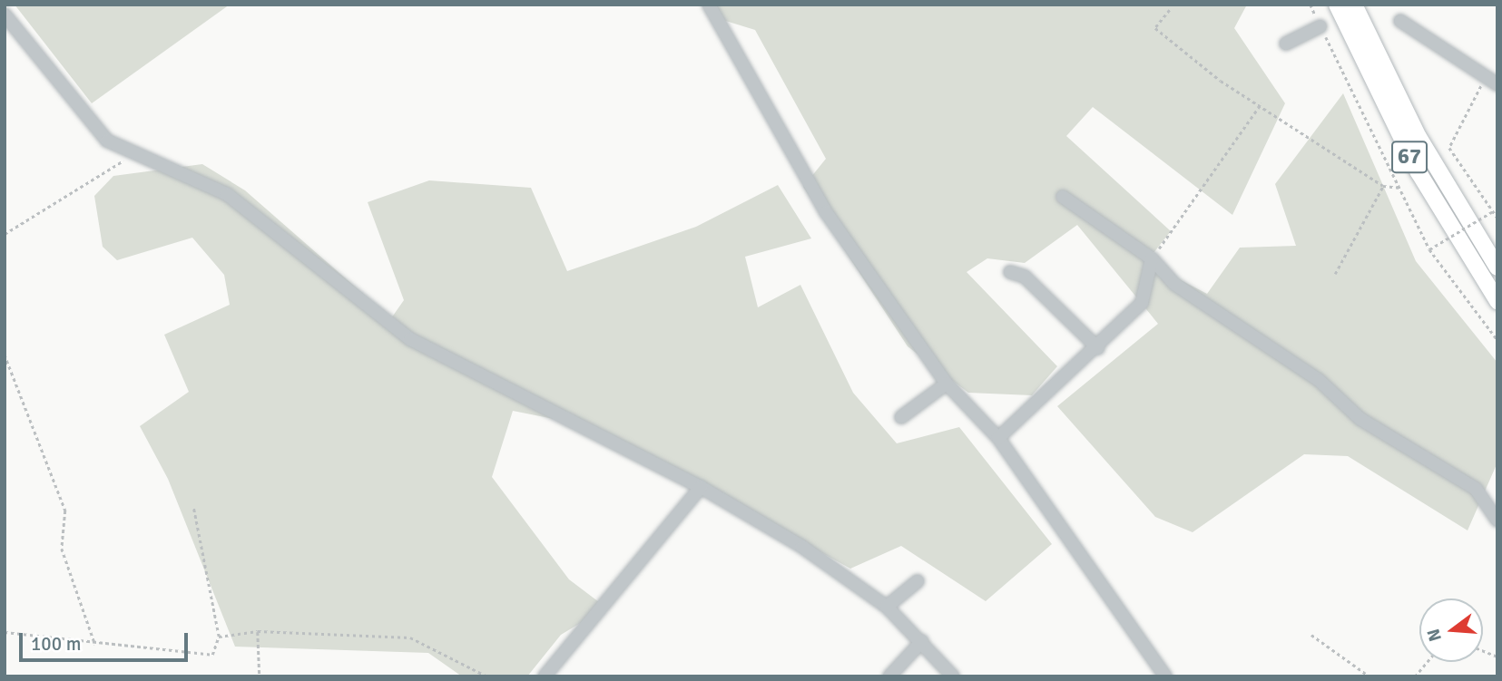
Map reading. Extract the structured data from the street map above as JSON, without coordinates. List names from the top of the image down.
{
  "streets": {
    "main road": ["67"]
  },
  "scale_bar": "100 m",
  "north": "left"
}
